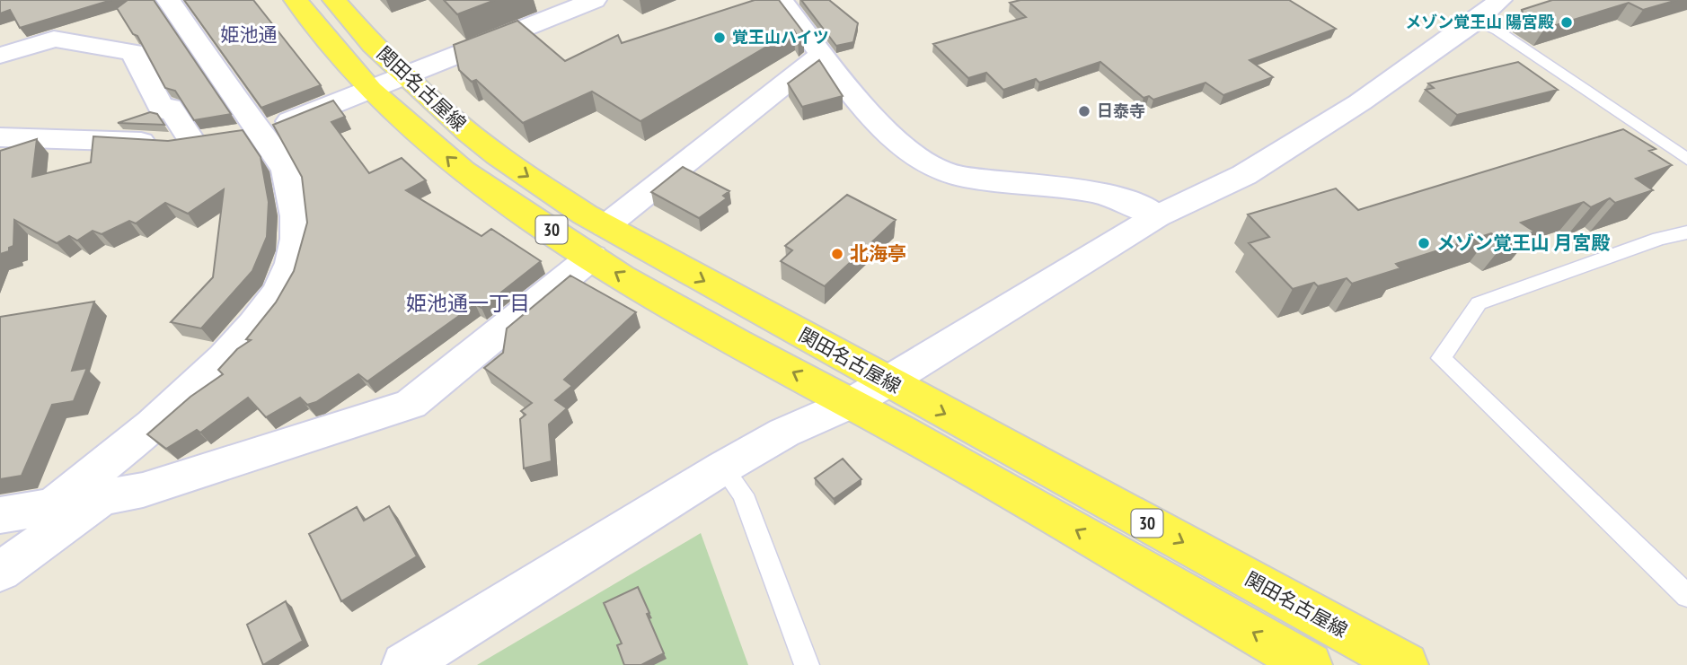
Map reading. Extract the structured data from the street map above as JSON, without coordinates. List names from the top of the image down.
{
  "streets": {
    "main road": ["関田名古屋線", "30"]
  },
  "districts": ["姫池通", "姫池通一丁目"],
  "places": [
    "メゾン覚王山 陽宮殿",
    "覚王山ハイツ",
    "日泰寺",
    "メゾン覚王山 月宮殿",
    "北海亭"
  ]
}
